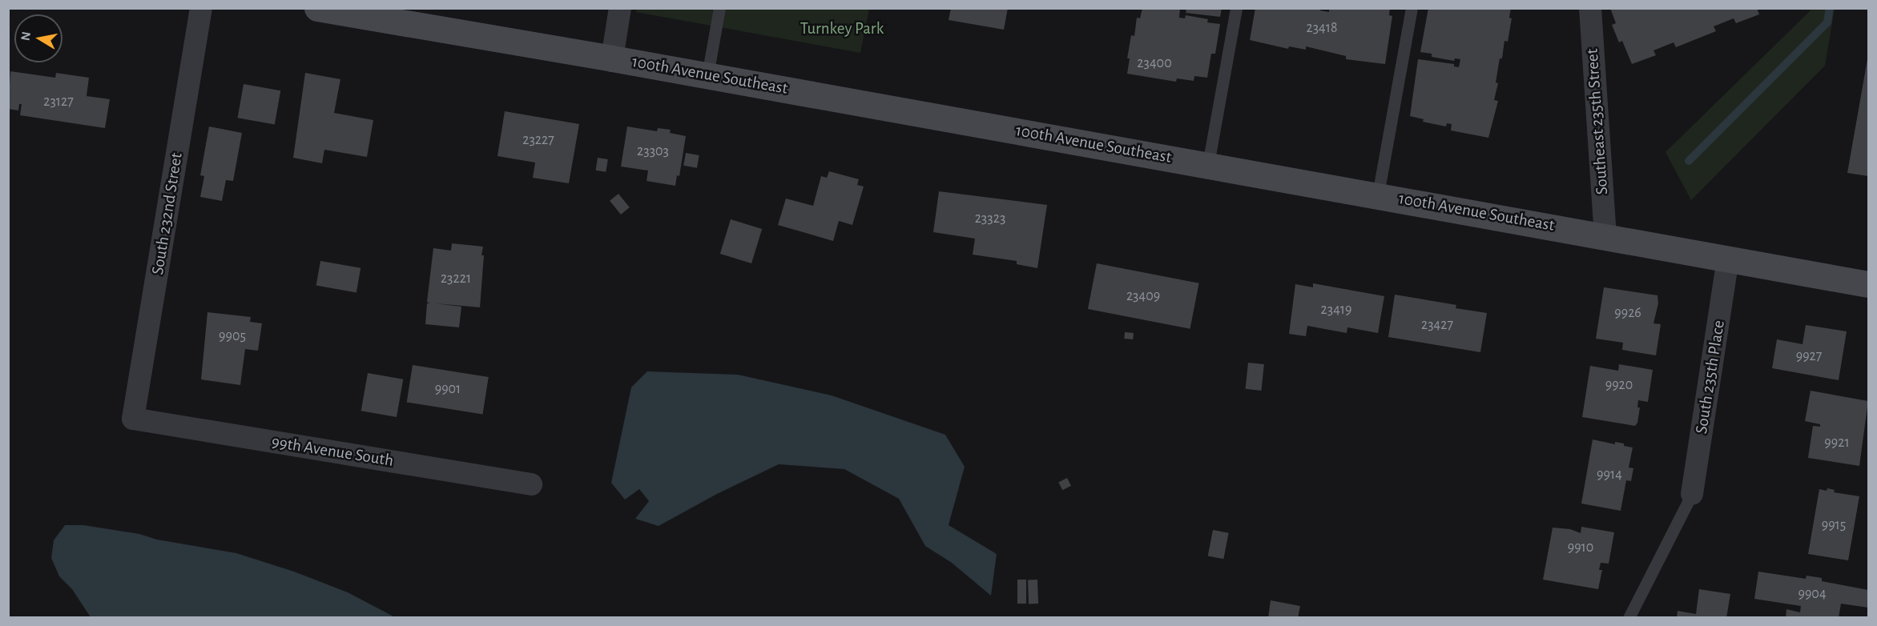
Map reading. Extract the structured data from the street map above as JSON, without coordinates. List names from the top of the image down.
{
  "streets": {
    "street": [
      "100th Avenue Southeast",
      "Southeast 235th Street",
      "South 232nd Street",
      "South 235th Place",
      "99th Avenue South"
    ]
  },
  "crossings": [
    ["100th Avenue Southeast", "Southeast 235th Street"],
    ["100th Avenue Southeast", "South 235th Place"],
    ["South 232nd Street", "99th Avenue South"]
  ],
  "parks": ["Turnkey Park"],
  "house_numbers": [
    "23418",
    "23400",
    "23127",
    "23227",
    "23303",
    "23323",
    "23221",
    "23409",
    "23419",
    "9926",
    "23427",
    "9905",
    "9927",
    "9920",
    "9901",
    "9921",
    "9914",
    "9915",
    "9910",
    "9904"
  ],
  "north": "left"
}
